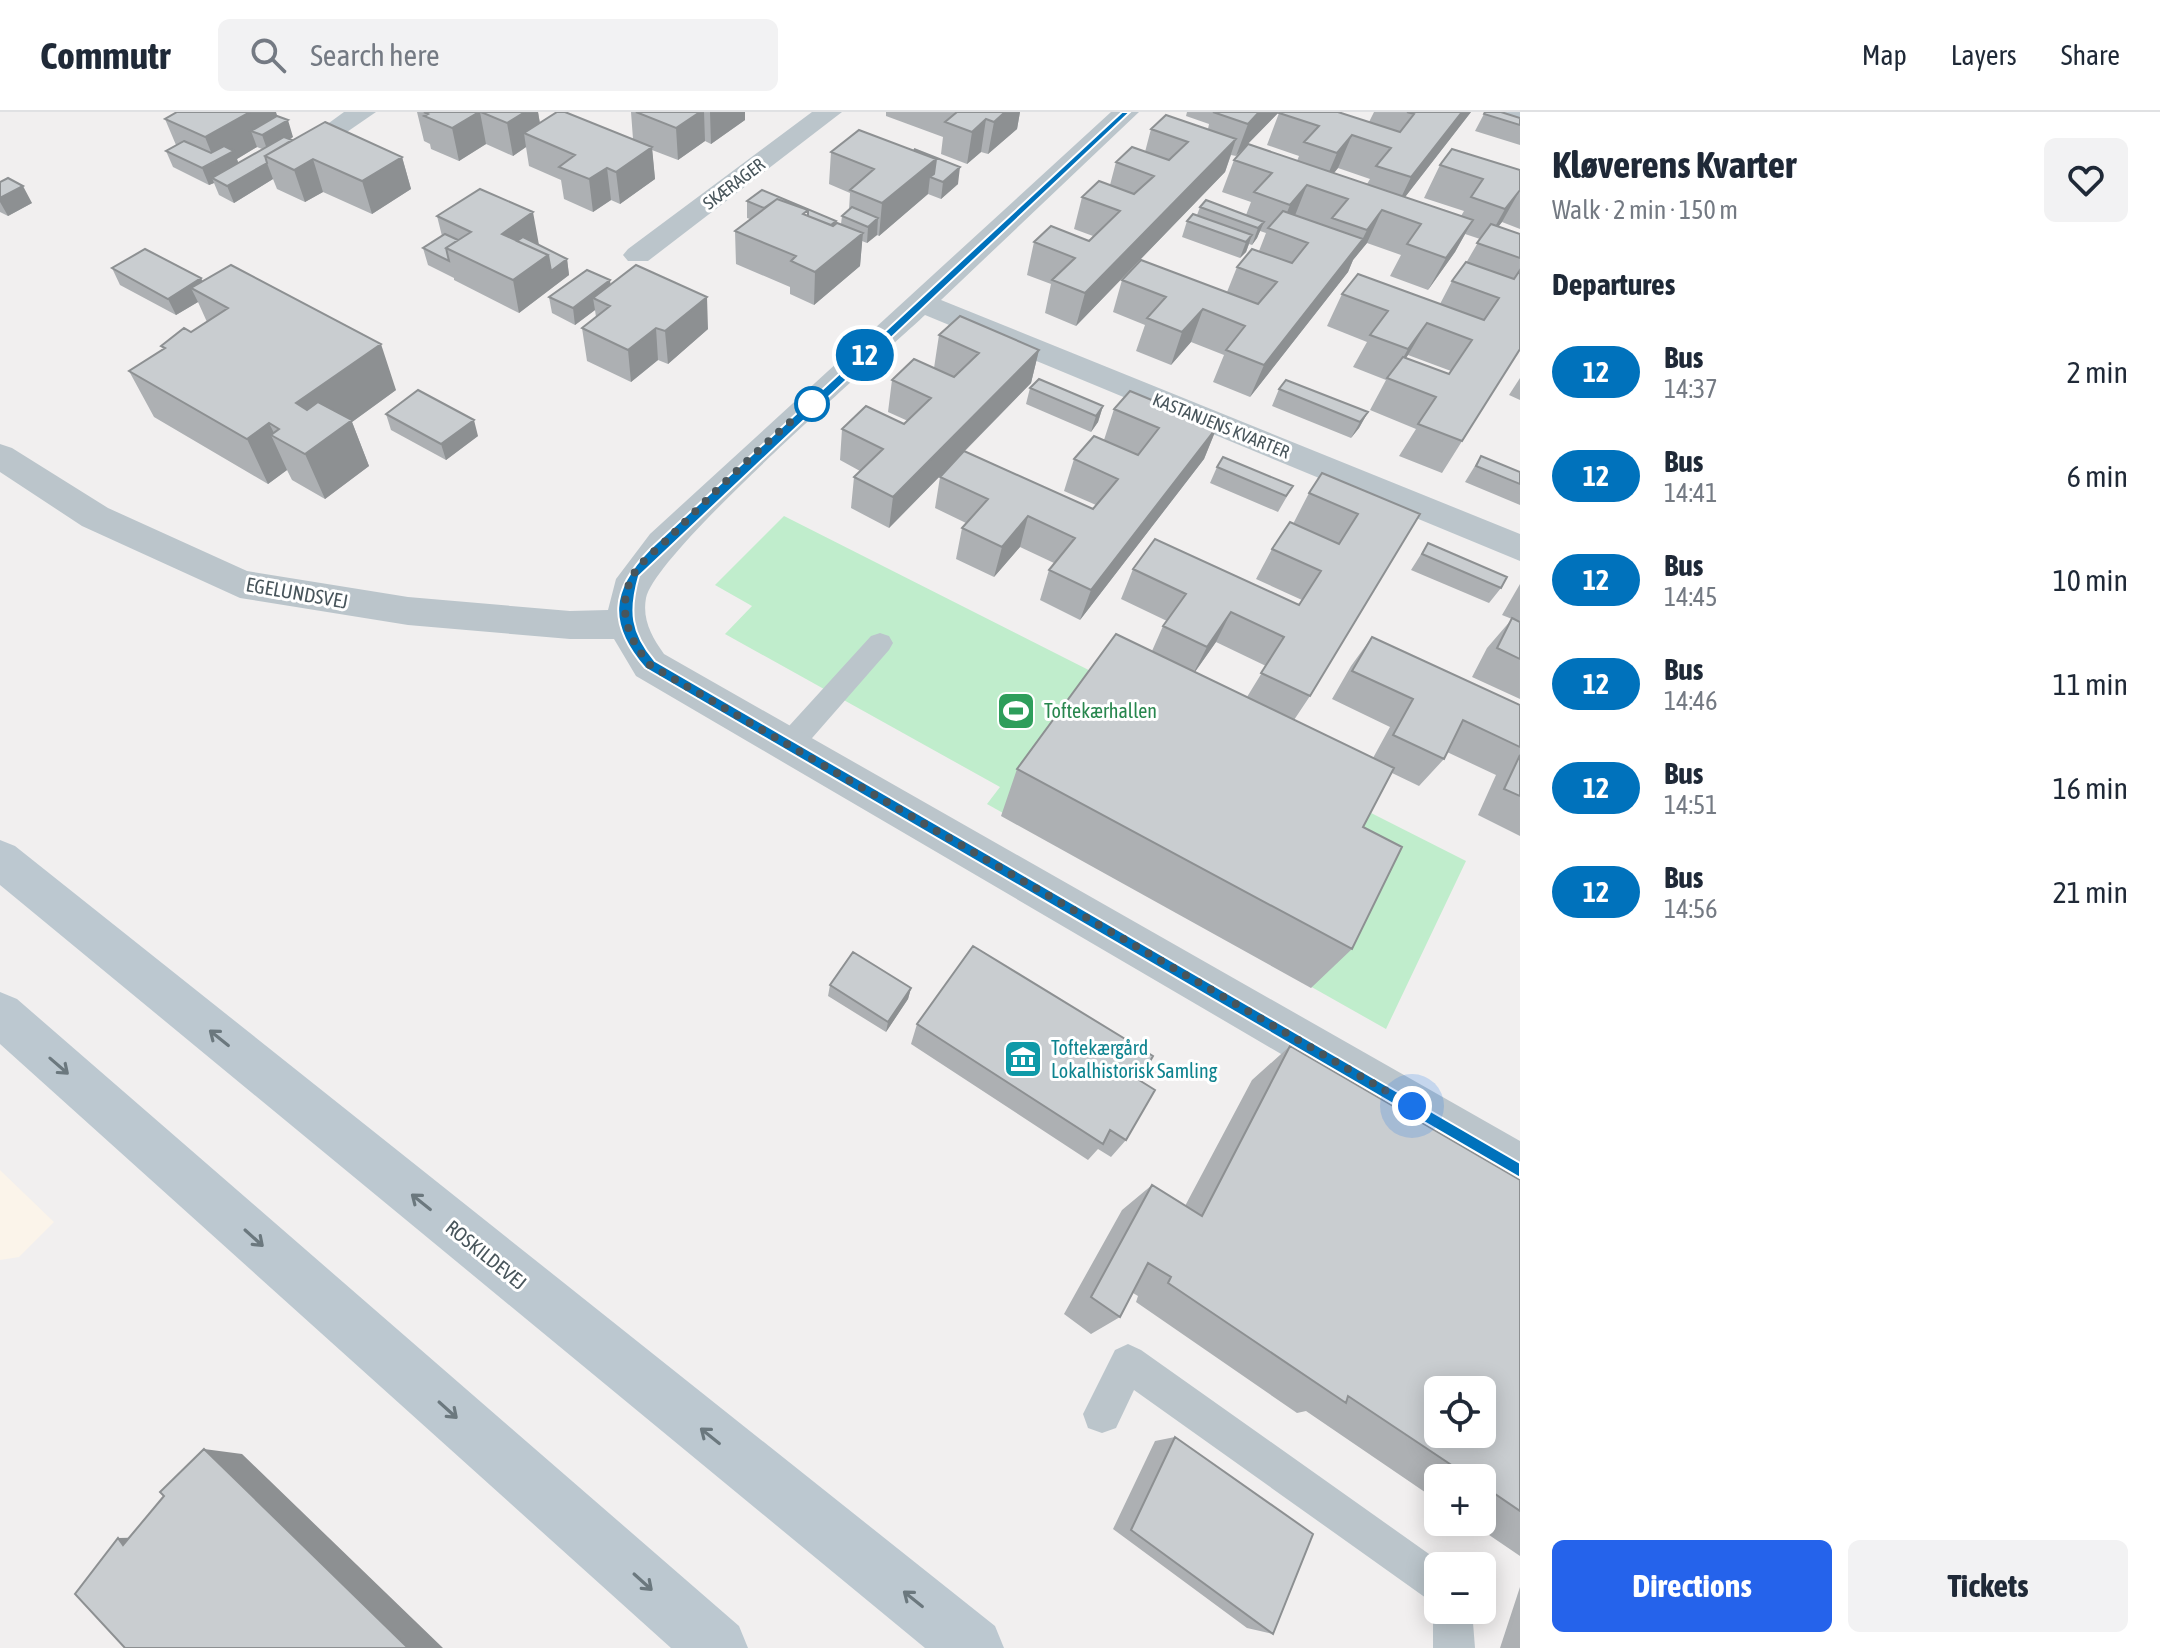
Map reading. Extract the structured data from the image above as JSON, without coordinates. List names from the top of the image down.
{
  "streets": {
    "main road": ["ROSKILDEVEJ"],
    "street": ["SKÆRAGER", "KASTANJENS KVARTER", "EGELUNDSVEJ"]
  },
  "places": {
    "sports": ["Toftekærhallen"],
    "museum": ["Toftekærgård Lokalhistorisk Samling"]
  },
  "lines": ["bus line 12"],
  "page": {
    "header": "Commutr",
    "search": "Search here",
    "nav": ["Map", "Layers", "Share"],
    "on_map": "12",
    "heading": [
      ["Kløverens Kvarter", "Walk · 2 min · 150 m"],
      "Departures"
    ],
    "list": [
      {
        "mark": "12",
        "name": "Bus",
        "note": "14:37",
        "value": "2 min"
      },
      {
        "mark": "12",
        "name": "Bus",
        "note": "14:41",
        "value": "6 min"
      },
      {
        "mark": "12",
        "name": "Bus",
        "note": "14:45",
        "value": "10 min"
      },
      {
        "mark": "12",
        "name": "Bus",
        "note": "14:46",
        "value": "11 min"
      },
      {
        "mark": "12",
        "name": "Bus",
        "note": "14:51",
        "value": "16 min"
      },
      {
        "mark": "12",
        "name": "Bus",
        "note": "14:56",
        "value": "21 min"
      }
    ],
    "map_buttons": ["+", "−"],
    "buttons": ["Directions", "Tickets"]
  }
}
